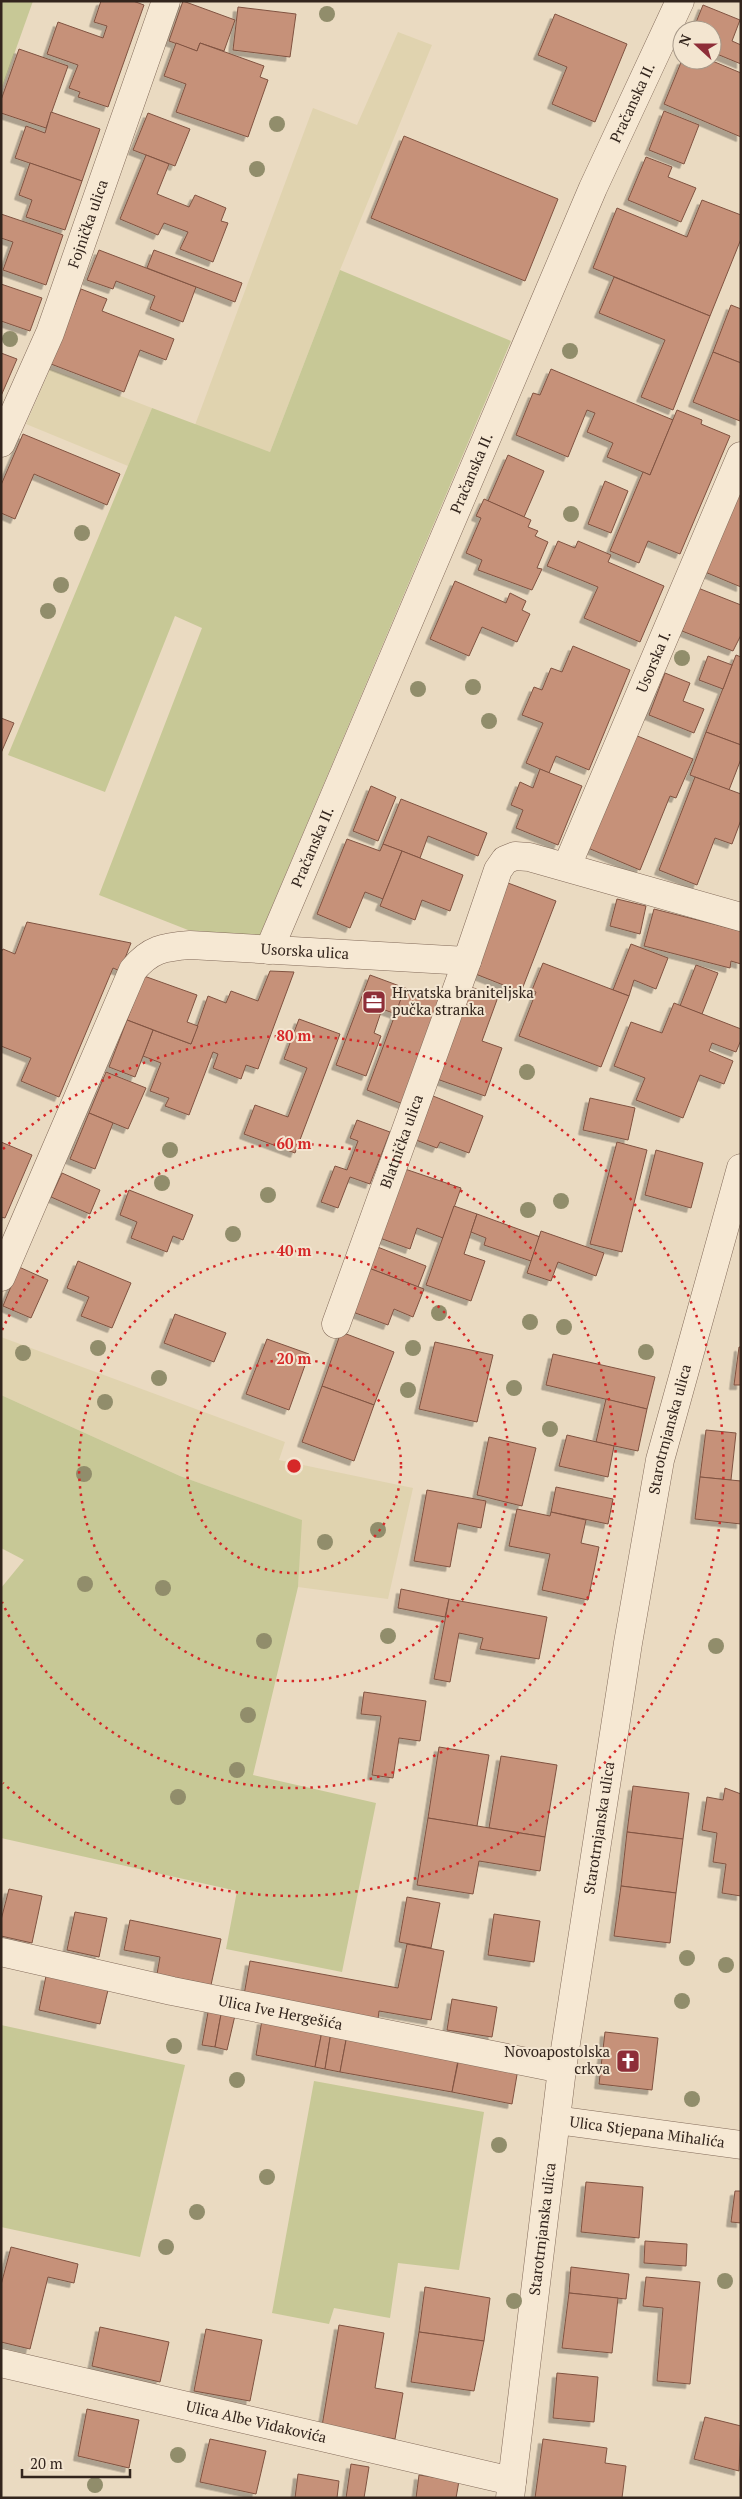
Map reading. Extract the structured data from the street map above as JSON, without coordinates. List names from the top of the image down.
{
  "streets": {
    "street": [
      "Pračanska II.",
      "Fojnička ulica",
      "Usorska I.",
      "Usorska ulica",
      "Blatnička ulica",
      "Starotrnjanska ulica",
      "Ulica Ive Hergešića",
      "Ulica Stjepana Mihalića",
      "Ulica Albe Vidakovića"
    ]
  },
  "crossings": [
    ["Pračanska II.", "Usorska ulica"],
    ["Usorska ulica", "Blatnička ulica"],
    ["Starotrnjanska ulica", "Ulica Ive Hergešića"],
    ["Starotrnjanska ulica", "Ulica Stjepana Mihalića"],
    ["Starotrnjanska ulica", "Ulica Albe Vidakovića"]
  ],
  "places": {
    "office": ["Hrvatska braniteljska pučka stranka"],
    "church": ["Novoapostolska crkva"]
  },
  "scale_bar": "20 m",
  "north": "left",
  "rings": [
    "80 m",
    "60 m",
    "40 m",
    "20 m"
  ]
}
